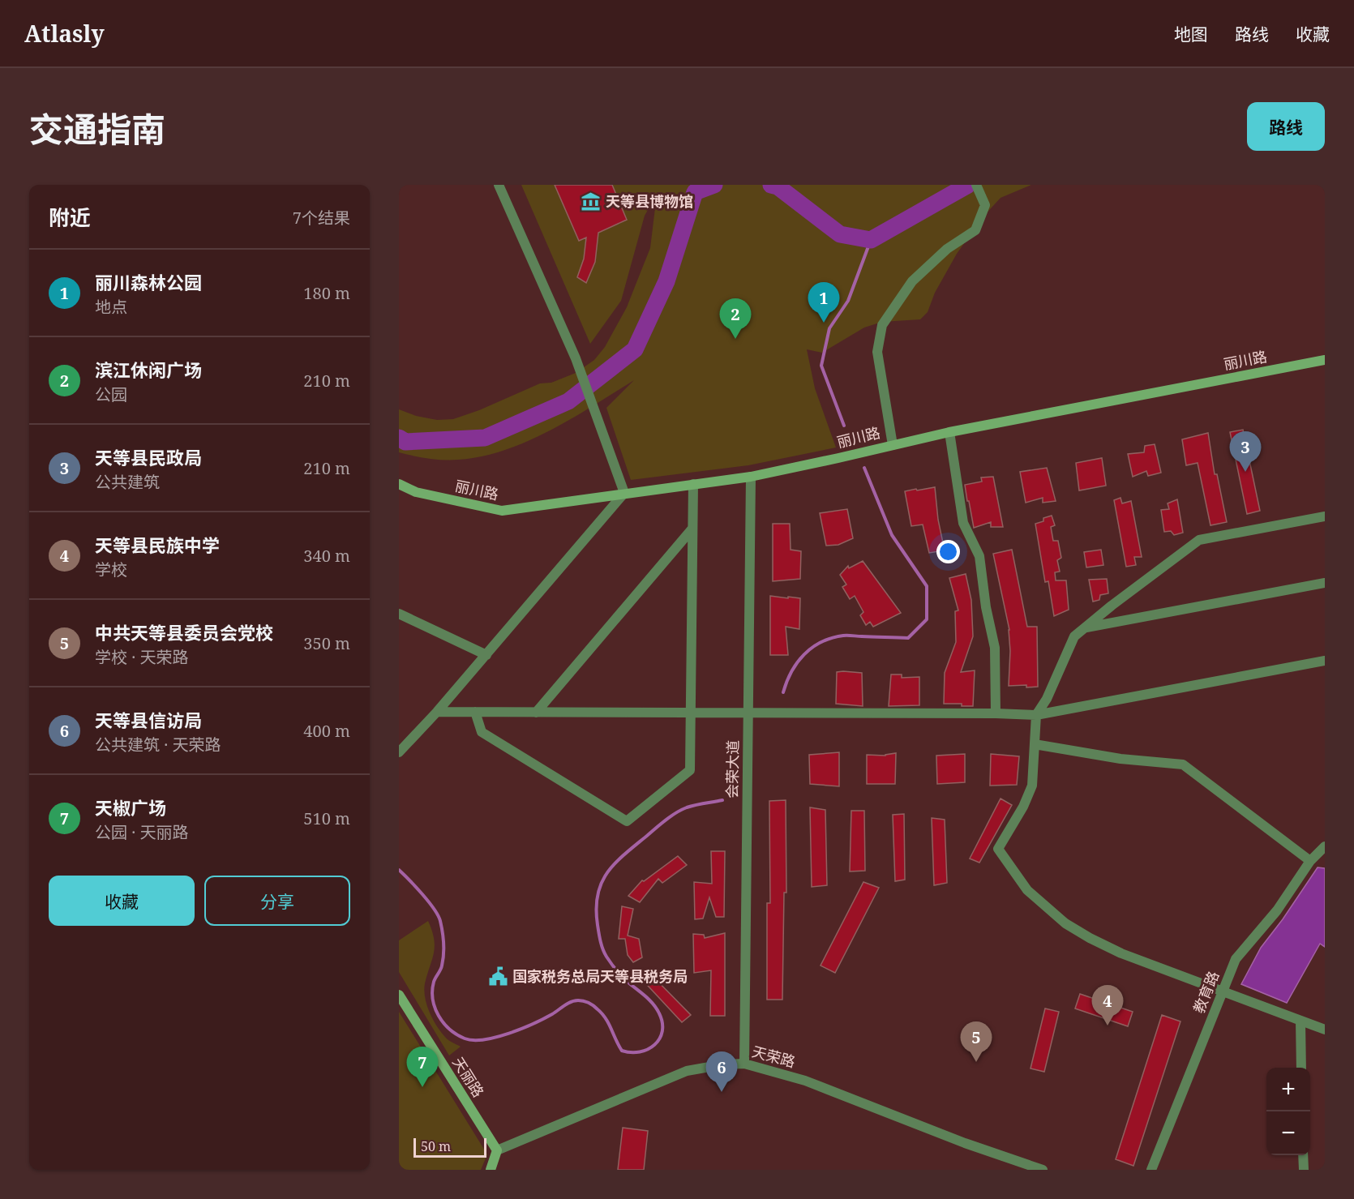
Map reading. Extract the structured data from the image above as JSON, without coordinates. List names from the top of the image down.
{
  "streets": {
    "main road": ["丽川路", "天丽路"],
    "street": ["会荣大道", "教育路", "天荣路"]
  },
  "crossings": [
    ["丽川路", "会荣大道"],
    ["会荣大道", "天荣路"],
    ["天荣路", "天丽路"]
  ],
  "places": {
    "museum": ["天等县博物馆"],
    "public building": ["国家税务总局天等县税务局"]
  },
  "scale_bar": "50 m",
  "page": {
    "header": "Atlasly",
    "nav": ["地图", "路线", "收藏"],
    "title": "交通指南",
    "buttons": [
      "路线",
      ["收藏", "分享"]
    ],
    "heading": ["附近", "7个结果"],
    "list": [
      {
        "mark": "1",
        "name": "丽川森林公园",
        "note": "地点",
        "value": "180 m"
      },
      {
        "mark": "2",
        "name": "滨江休闲广场",
        "note": "公园",
        "value": "210 m"
      },
      {
        "mark": "3",
        "name": "天等县民政局",
        "note": "公共建筑",
        "value": "210 m"
      },
      {
        "mark": "4",
        "name": "天等县民族中学",
        "note": "学校",
        "value": "340 m"
      },
      {
        "mark": "5",
        "name": "中共天等县委员会党校",
        "note": "学校 · 天荣路",
        "value": "350 m"
      },
      {
        "mark": "6",
        "name": "天等县信访局",
        "note": "公共建筑 · 天荣路",
        "value": "400 m"
      },
      {
        "mark": "7",
        "name": "天椒广场",
        "note": "公园 · 天丽路",
        "value": "510 m"
      }
    ],
    "pins": [
      "1",
      "2",
      "3",
      "4",
      "5",
      "7",
      "6"
    ],
    "map_buttons": ["+", "−"],
    "scale": "50 m"
  }
}
